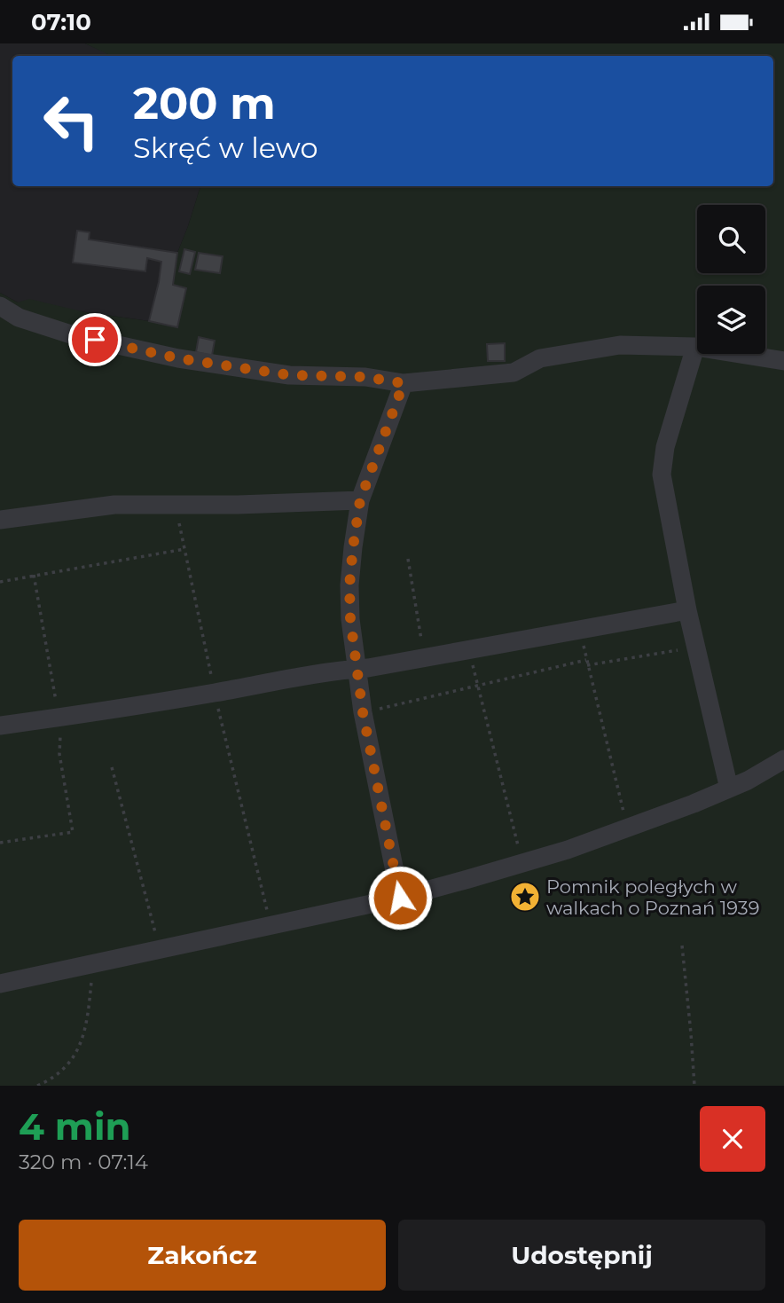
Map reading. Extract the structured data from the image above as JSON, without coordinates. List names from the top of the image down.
{
  "places": {
    "place": ["Pomnik poległych w walkach o Poznań 1939"]
  },
  "page": {
    "status": "07:10",
    "turn": ["200 m", "Skręć w lewo"],
    "heading": ["4 min", "320 m · 07:14"],
    "buttons": ["Zakończ", "Udostępnij"]
  }
}
